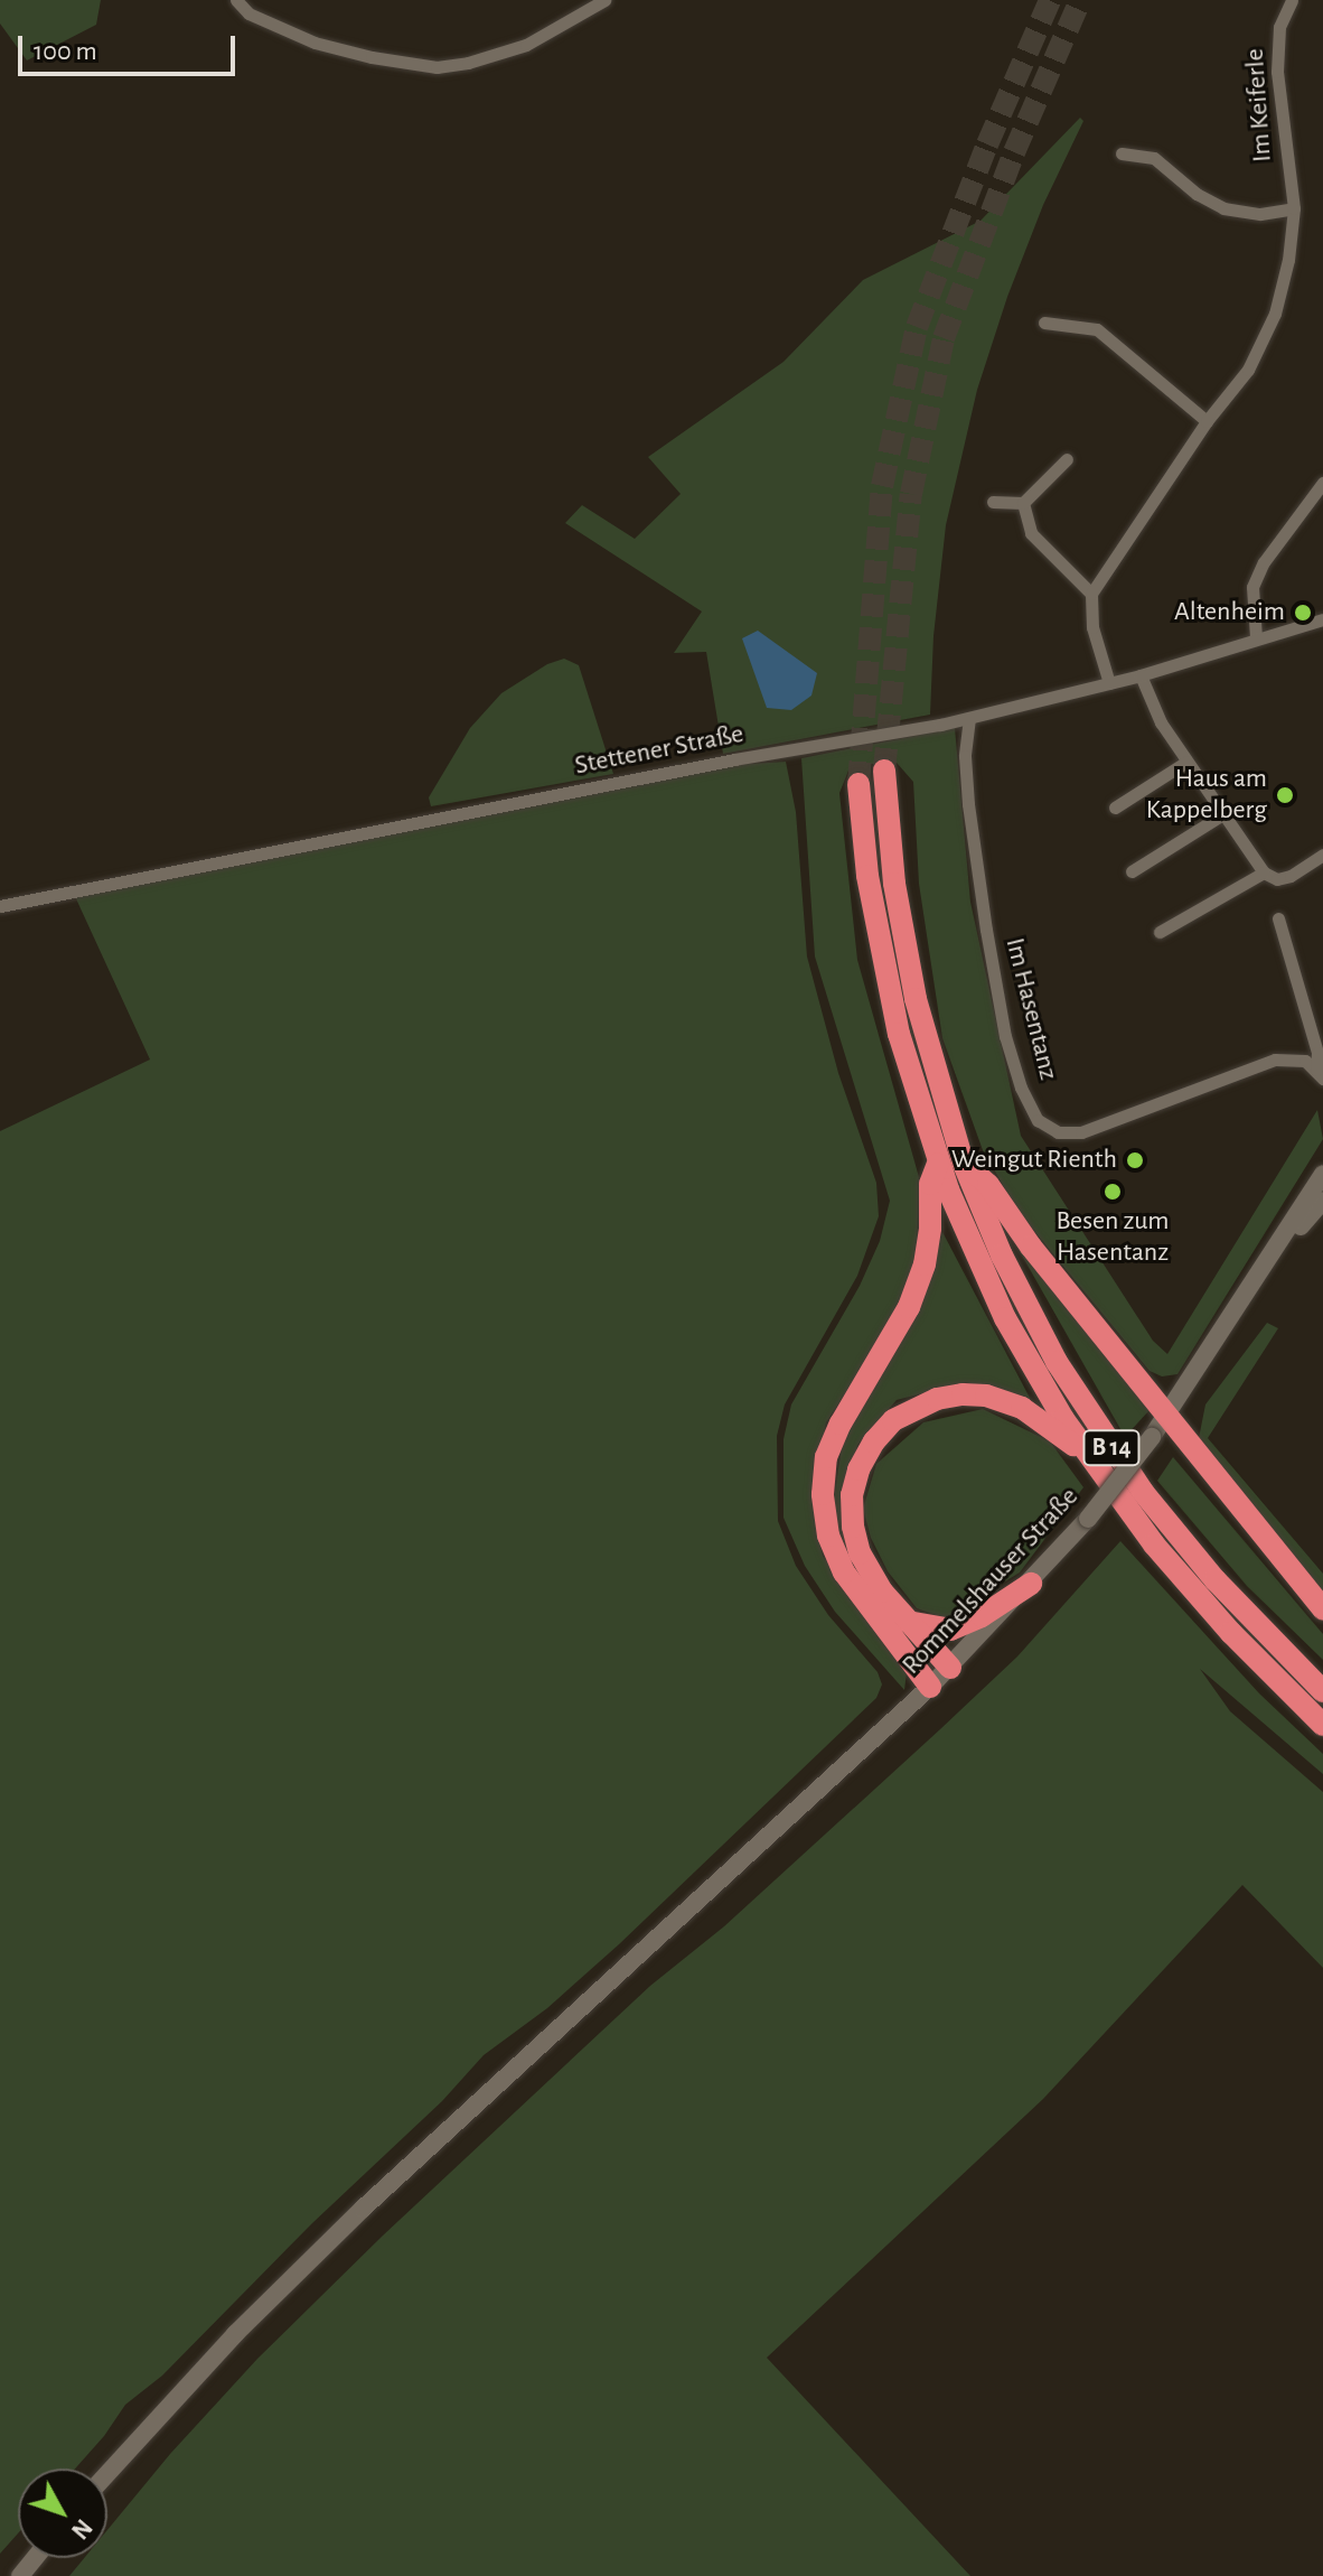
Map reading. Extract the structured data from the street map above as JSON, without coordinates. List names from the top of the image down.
{
  "streets": {
    "highway": ["B 14"],
    "main road": ["Rommelshauser Straße"],
    "street": ["Im Keiferle", "Stettener Straße", "Im Hasentanz"]
  },
  "crossings": [
    ["Stettener Straße", "Im Hasentanz"],
    ["B 14", "Rommelshauser Straße"]
  ],
  "places": [
    "Altenheim",
    "Haus am Kappelberg",
    "Weingut Rienth",
    "Besen zum Hasentanz"
  ],
  "scale_bar": "100 m",
  "north": "bottom right"
}
